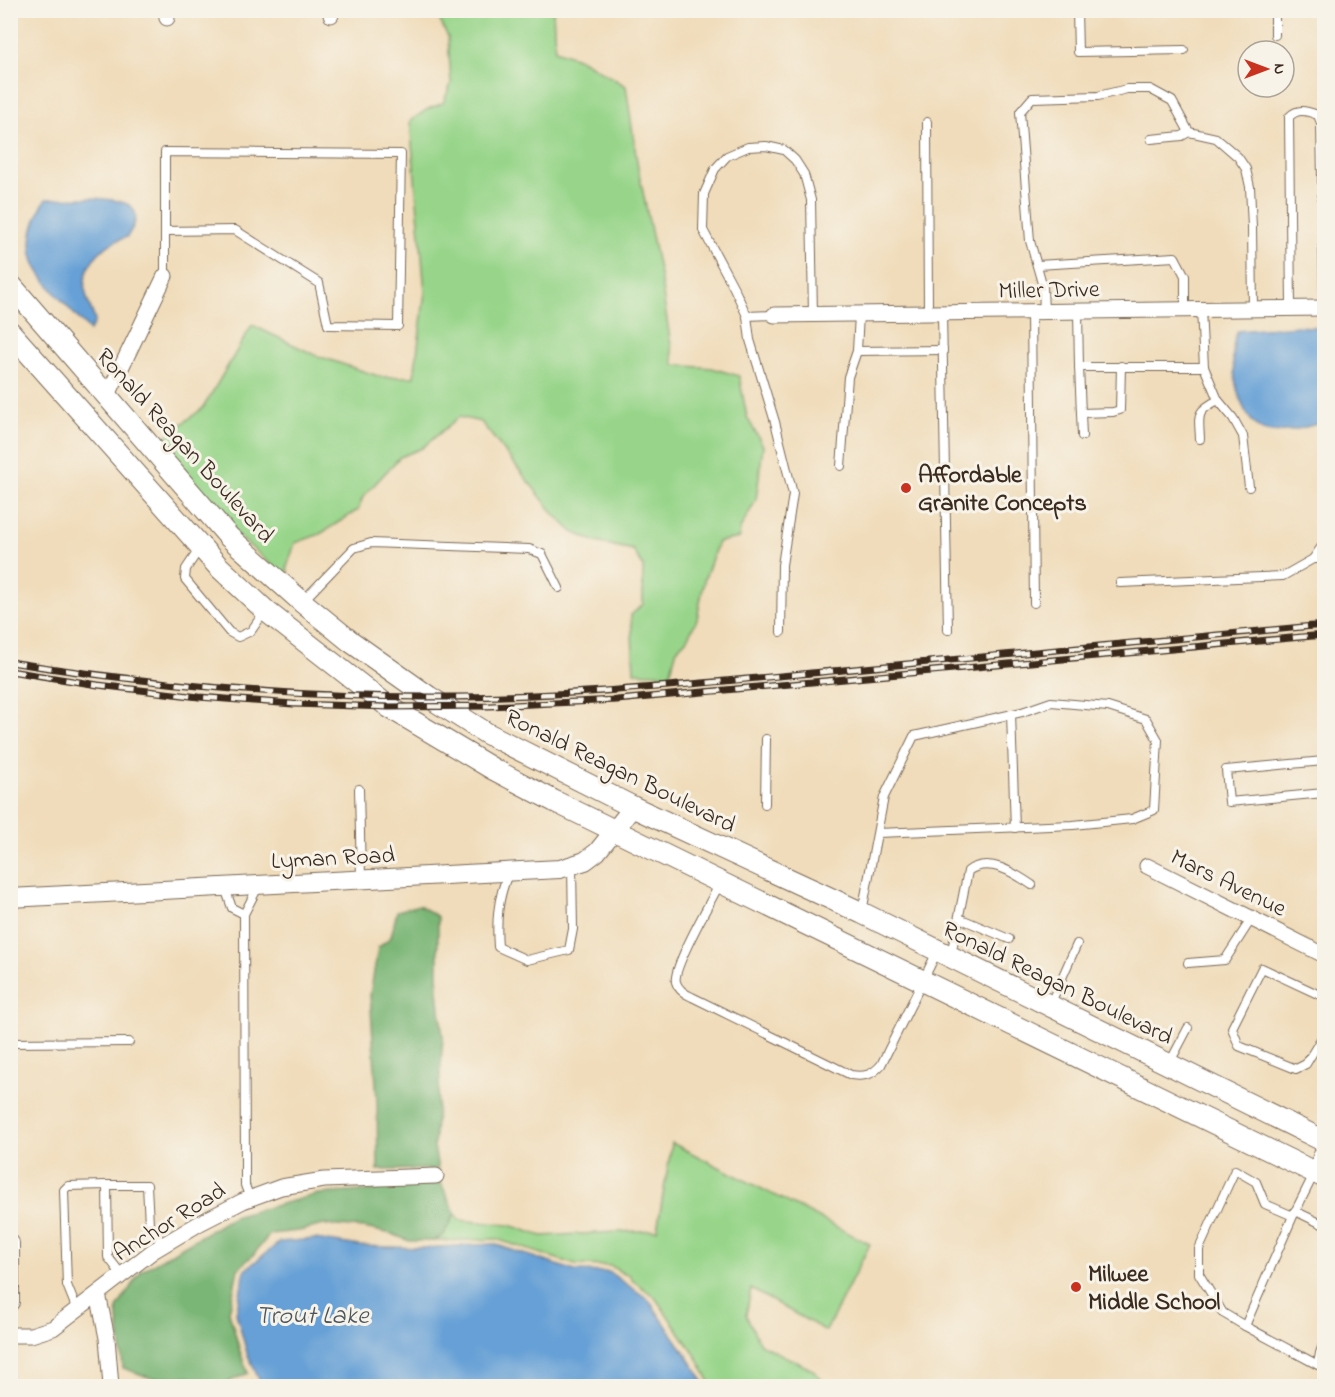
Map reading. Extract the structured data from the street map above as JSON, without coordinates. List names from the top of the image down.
{
  "streets": {
    "main road": ["Ronald Reagan Boulevard"],
    "street": [
      "Miller Drive",
      "Lyman Road",
      "Mars Avenue",
      "Anchor Road"
    ]
  },
  "crossings": [
    ["Ronald Reagan Boulevard", "Lyman Road"]
  ],
  "water": ["Trout Lake"],
  "places": ["Affordable Granite Concepts", "Milwee Middle School"],
  "north": "right"
}
